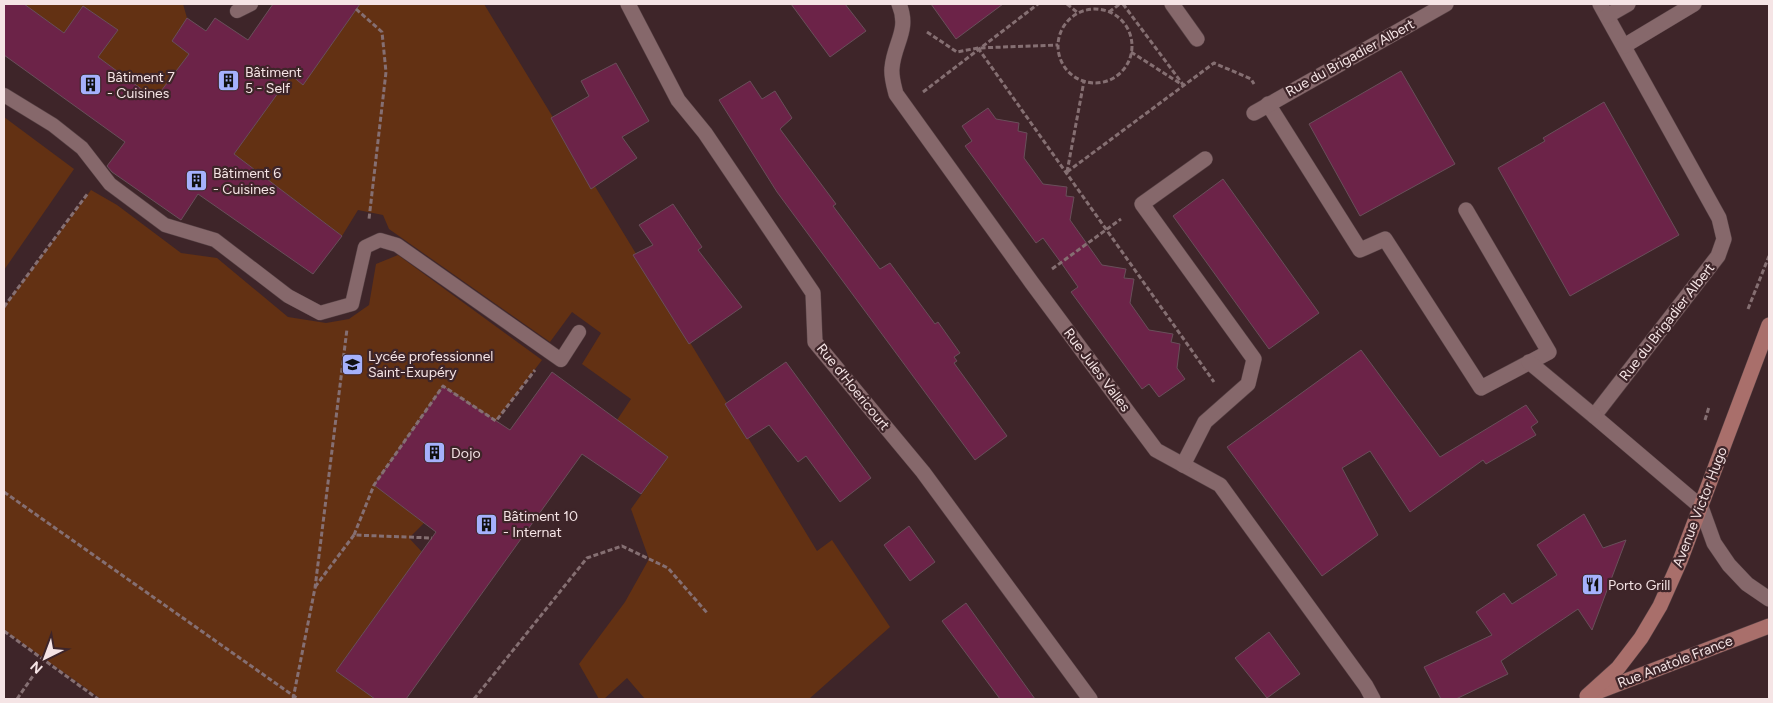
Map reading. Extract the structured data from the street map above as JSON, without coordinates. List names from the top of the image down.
{
  "streets": {
    "street": [
      "Rue du Brigadier Albert",
      "Rue Jules Valles",
      "Rue d'Hoericourt",
      "Avenue Victor Hugo",
      "Rue Anatole France"
    ]
  },
  "crossings": [
    ["Avenue Victor Hugo", "Rue Anatole France"]
  ],
  "places": {
    "building": [
      "Bâtiment 5 - Self",
      "Bâtiment 7 - Cuisines",
      "Bâtiment 6 - Cuisines",
      "Dojo",
      "Bâtiment 10 - Internat"
    ],
    "school or university": ["Lycée professionnel Saint-Exupéry"],
    "restaurant": ["Porto Grill"]
  },
  "north": "bottom left"
}
